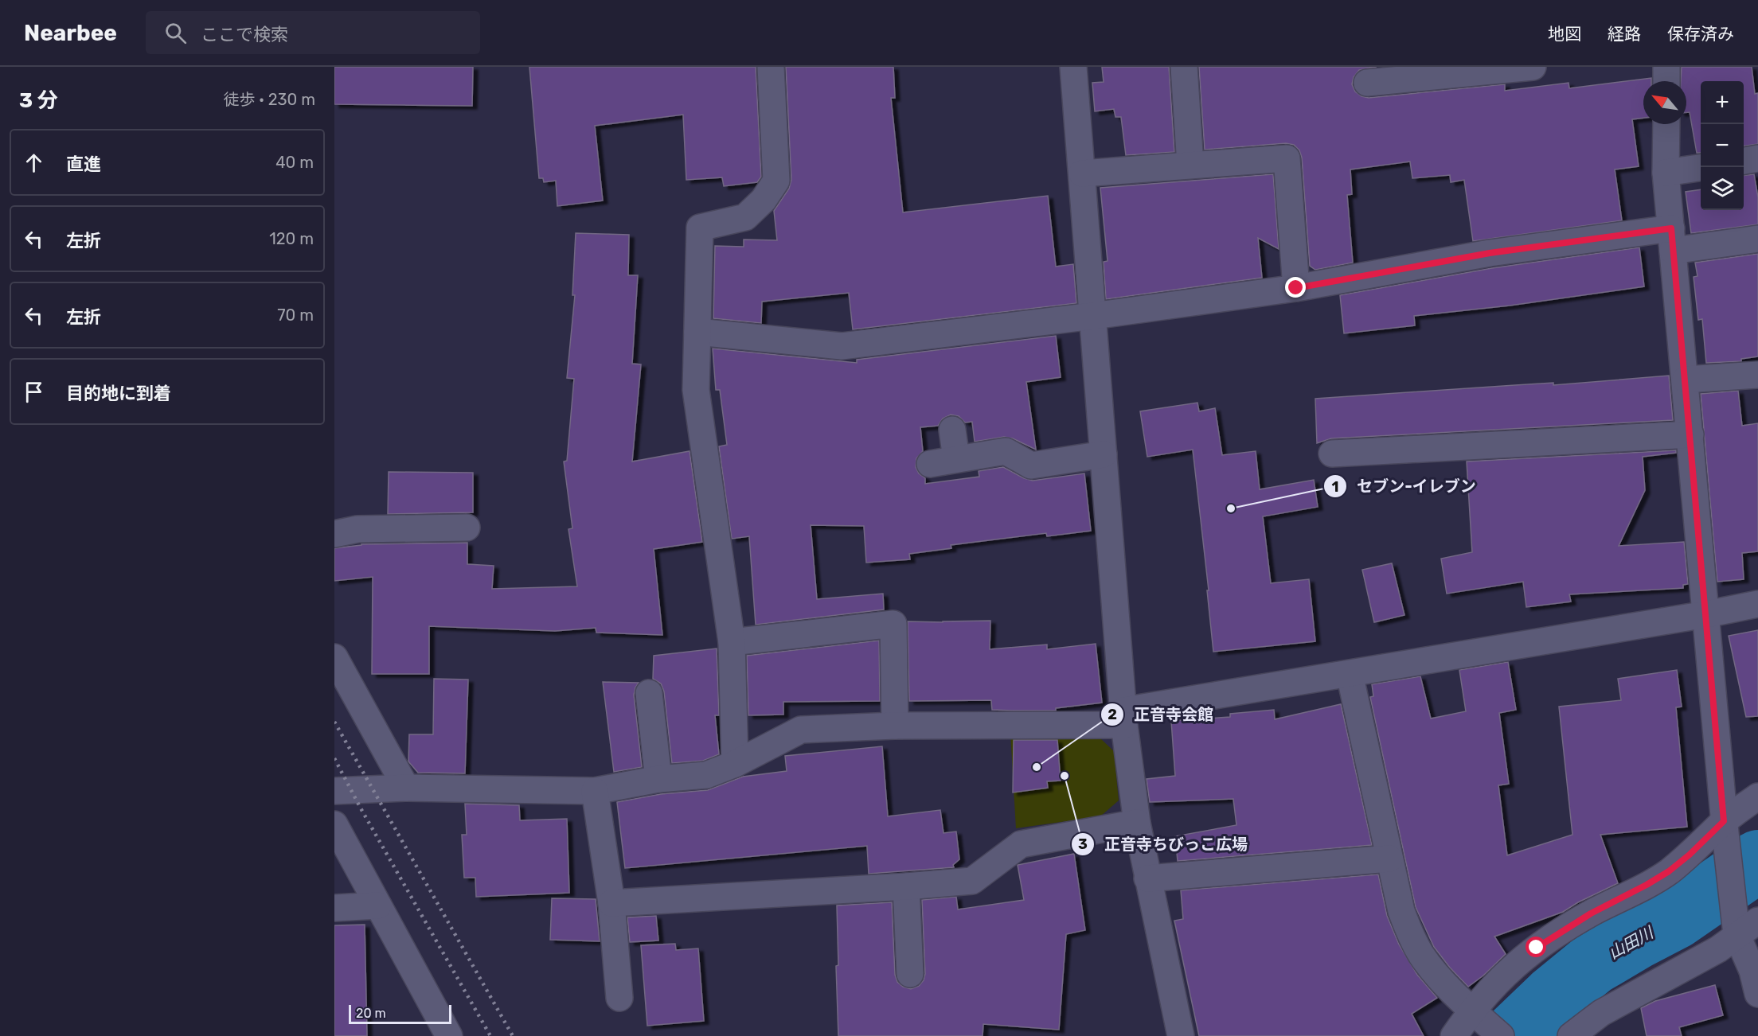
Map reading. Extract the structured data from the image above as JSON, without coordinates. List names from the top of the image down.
{
  "water": ["山田川"],
  "places": ["セブン-イレブン", "正音寺会館", "正音寺ちびっこ広場"],
  "scale_bar": "20 m",
  "north": "top left",
  "page": {
    "header": "Nearbee",
    "search": "ここで検索",
    "nav": ["地図", "経路", "保存済み"],
    "heading": ["3 分", "徒歩 · 230 m"],
    "map_buttons": ["+", "−"],
    "list": [
      ["直進", "40 m"],
      ["左折", "120 m"],
      ["左折", "70 m"],
      "目的地に到着"
    ],
    "scale": "20 m"
  }
}
